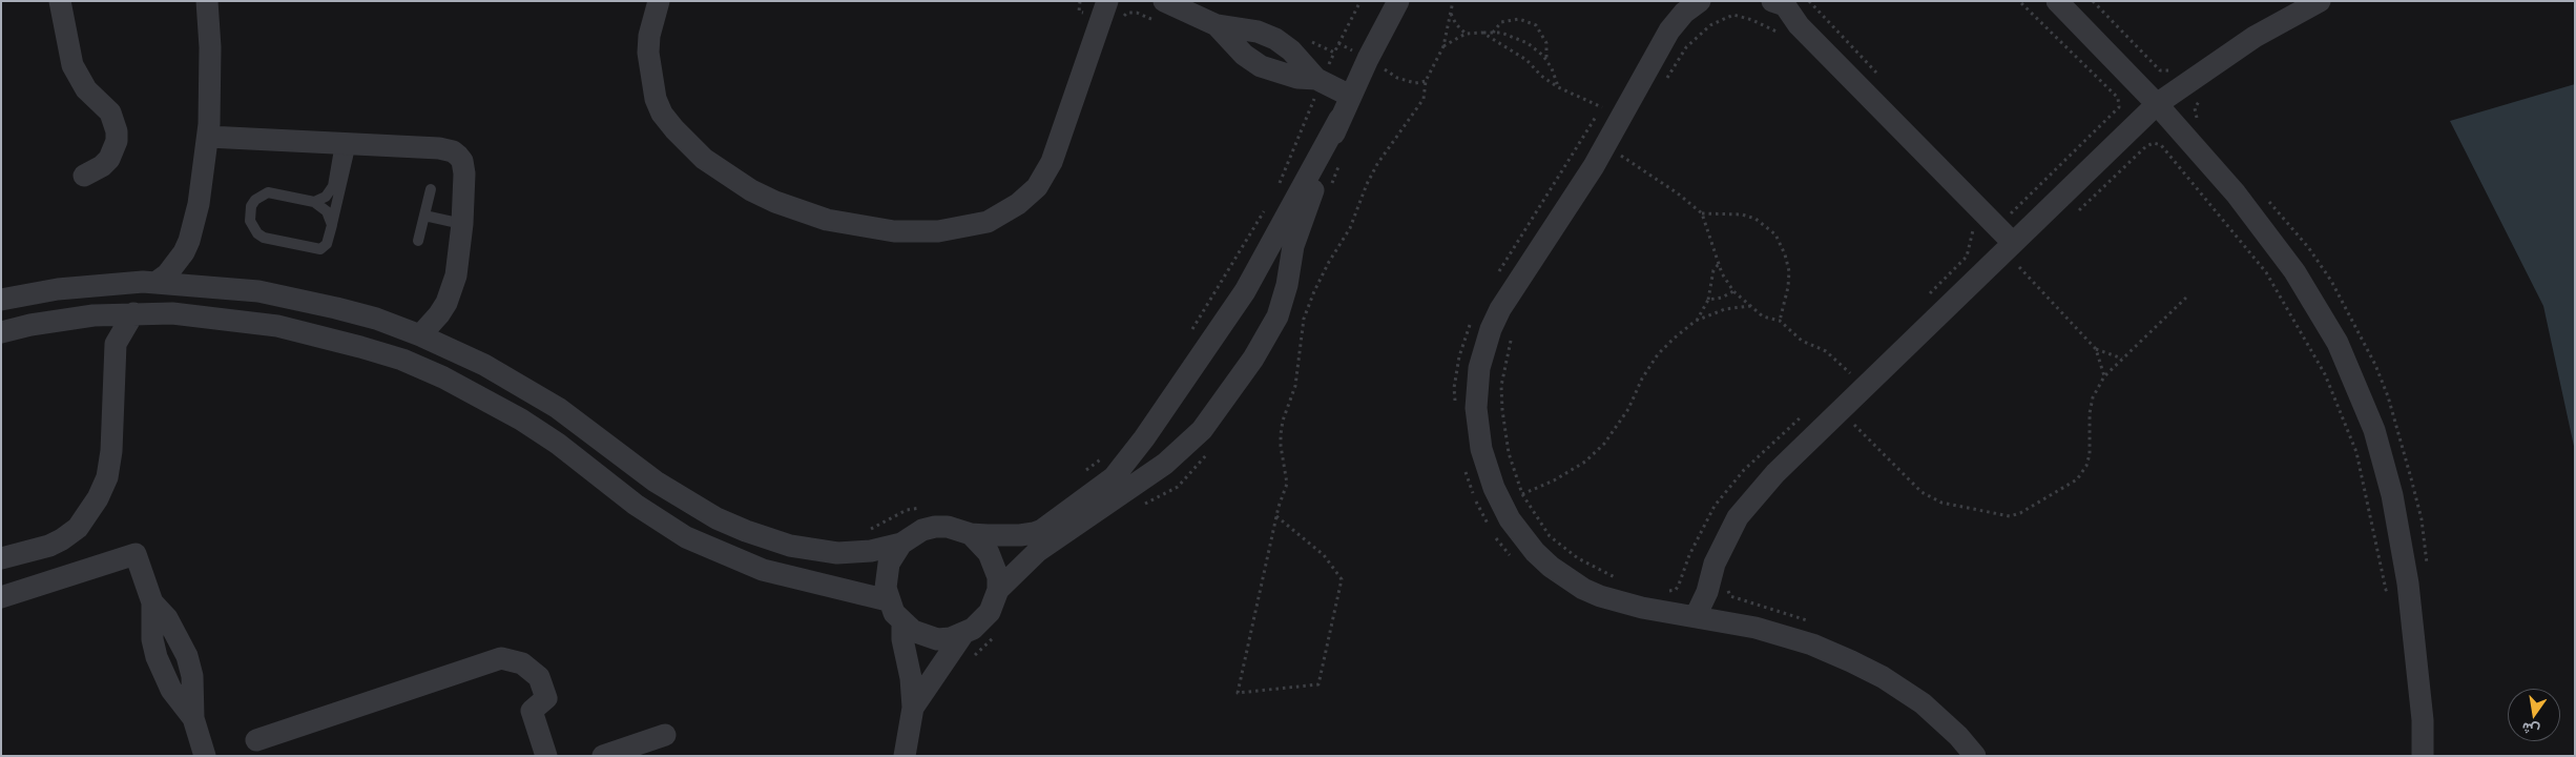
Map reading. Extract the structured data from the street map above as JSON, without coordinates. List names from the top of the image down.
{
  "north": "bottom"
}
